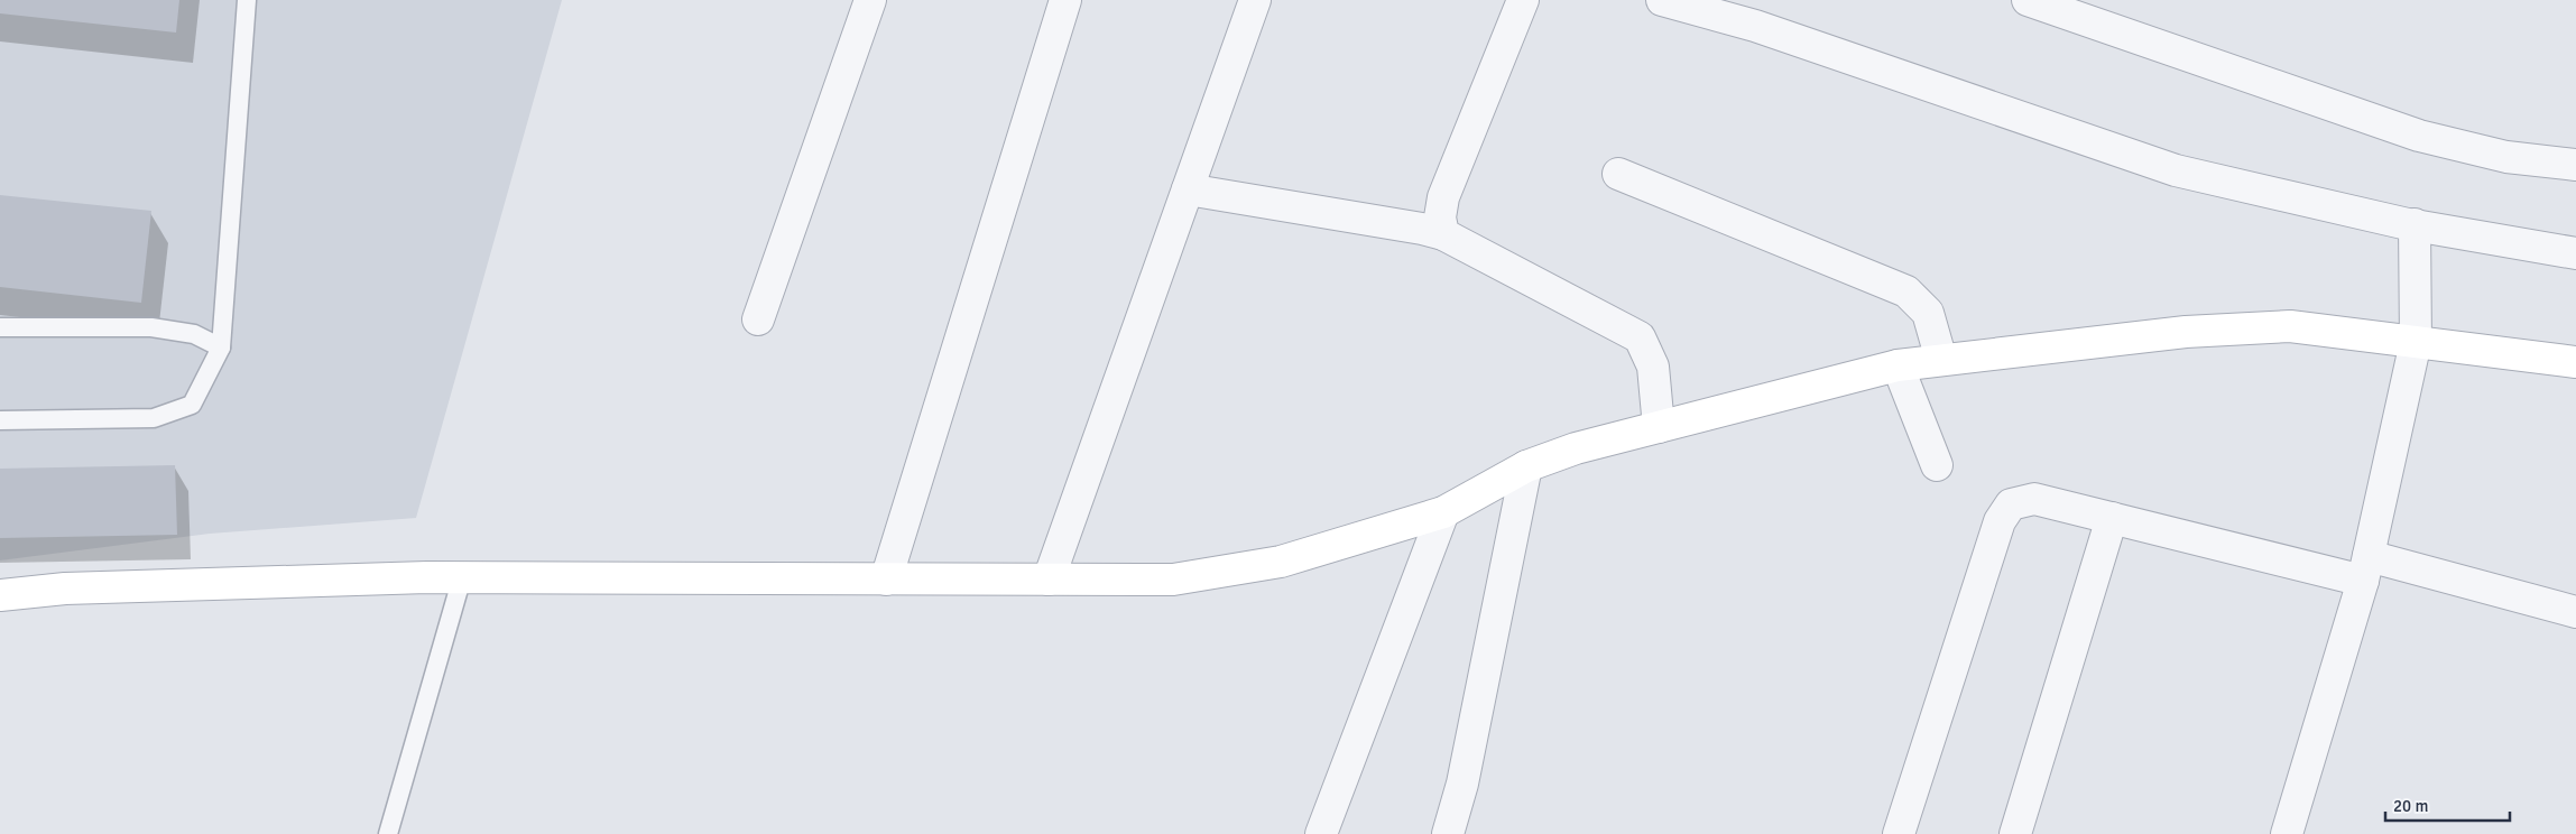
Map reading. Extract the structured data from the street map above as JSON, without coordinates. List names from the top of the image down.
{
  "scale_bar": "20 m"
}
